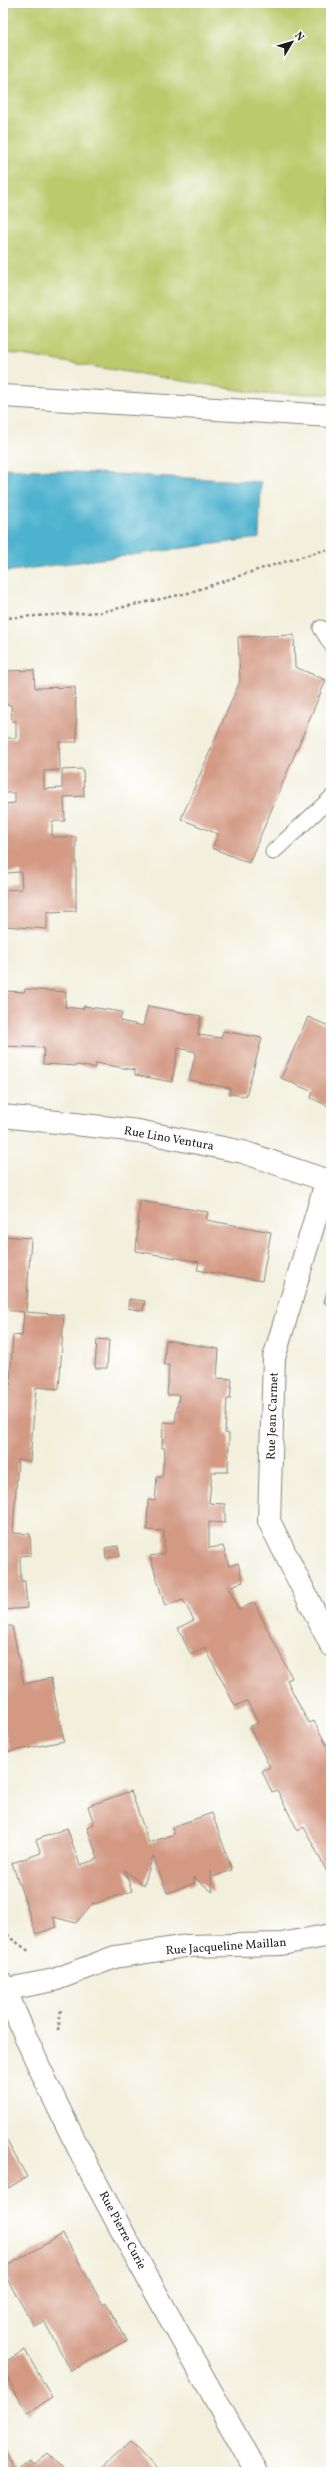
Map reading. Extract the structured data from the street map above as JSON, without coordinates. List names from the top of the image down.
{
  "streets": {
    "street": [
      "Rue Lino Ventura",
      "Rue Jean Carmet",
      "Rue Jacqueline Maillan",
      "Rue Pierre Curie"
    ]
  },
  "crossings": [
    ["Rue Lino Ventura", "Rue Jean Carmet"],
    ["Rue Jacqueline Maillan", "Rue Pierre Curie"]
  ],
  "north": "top right"
}
